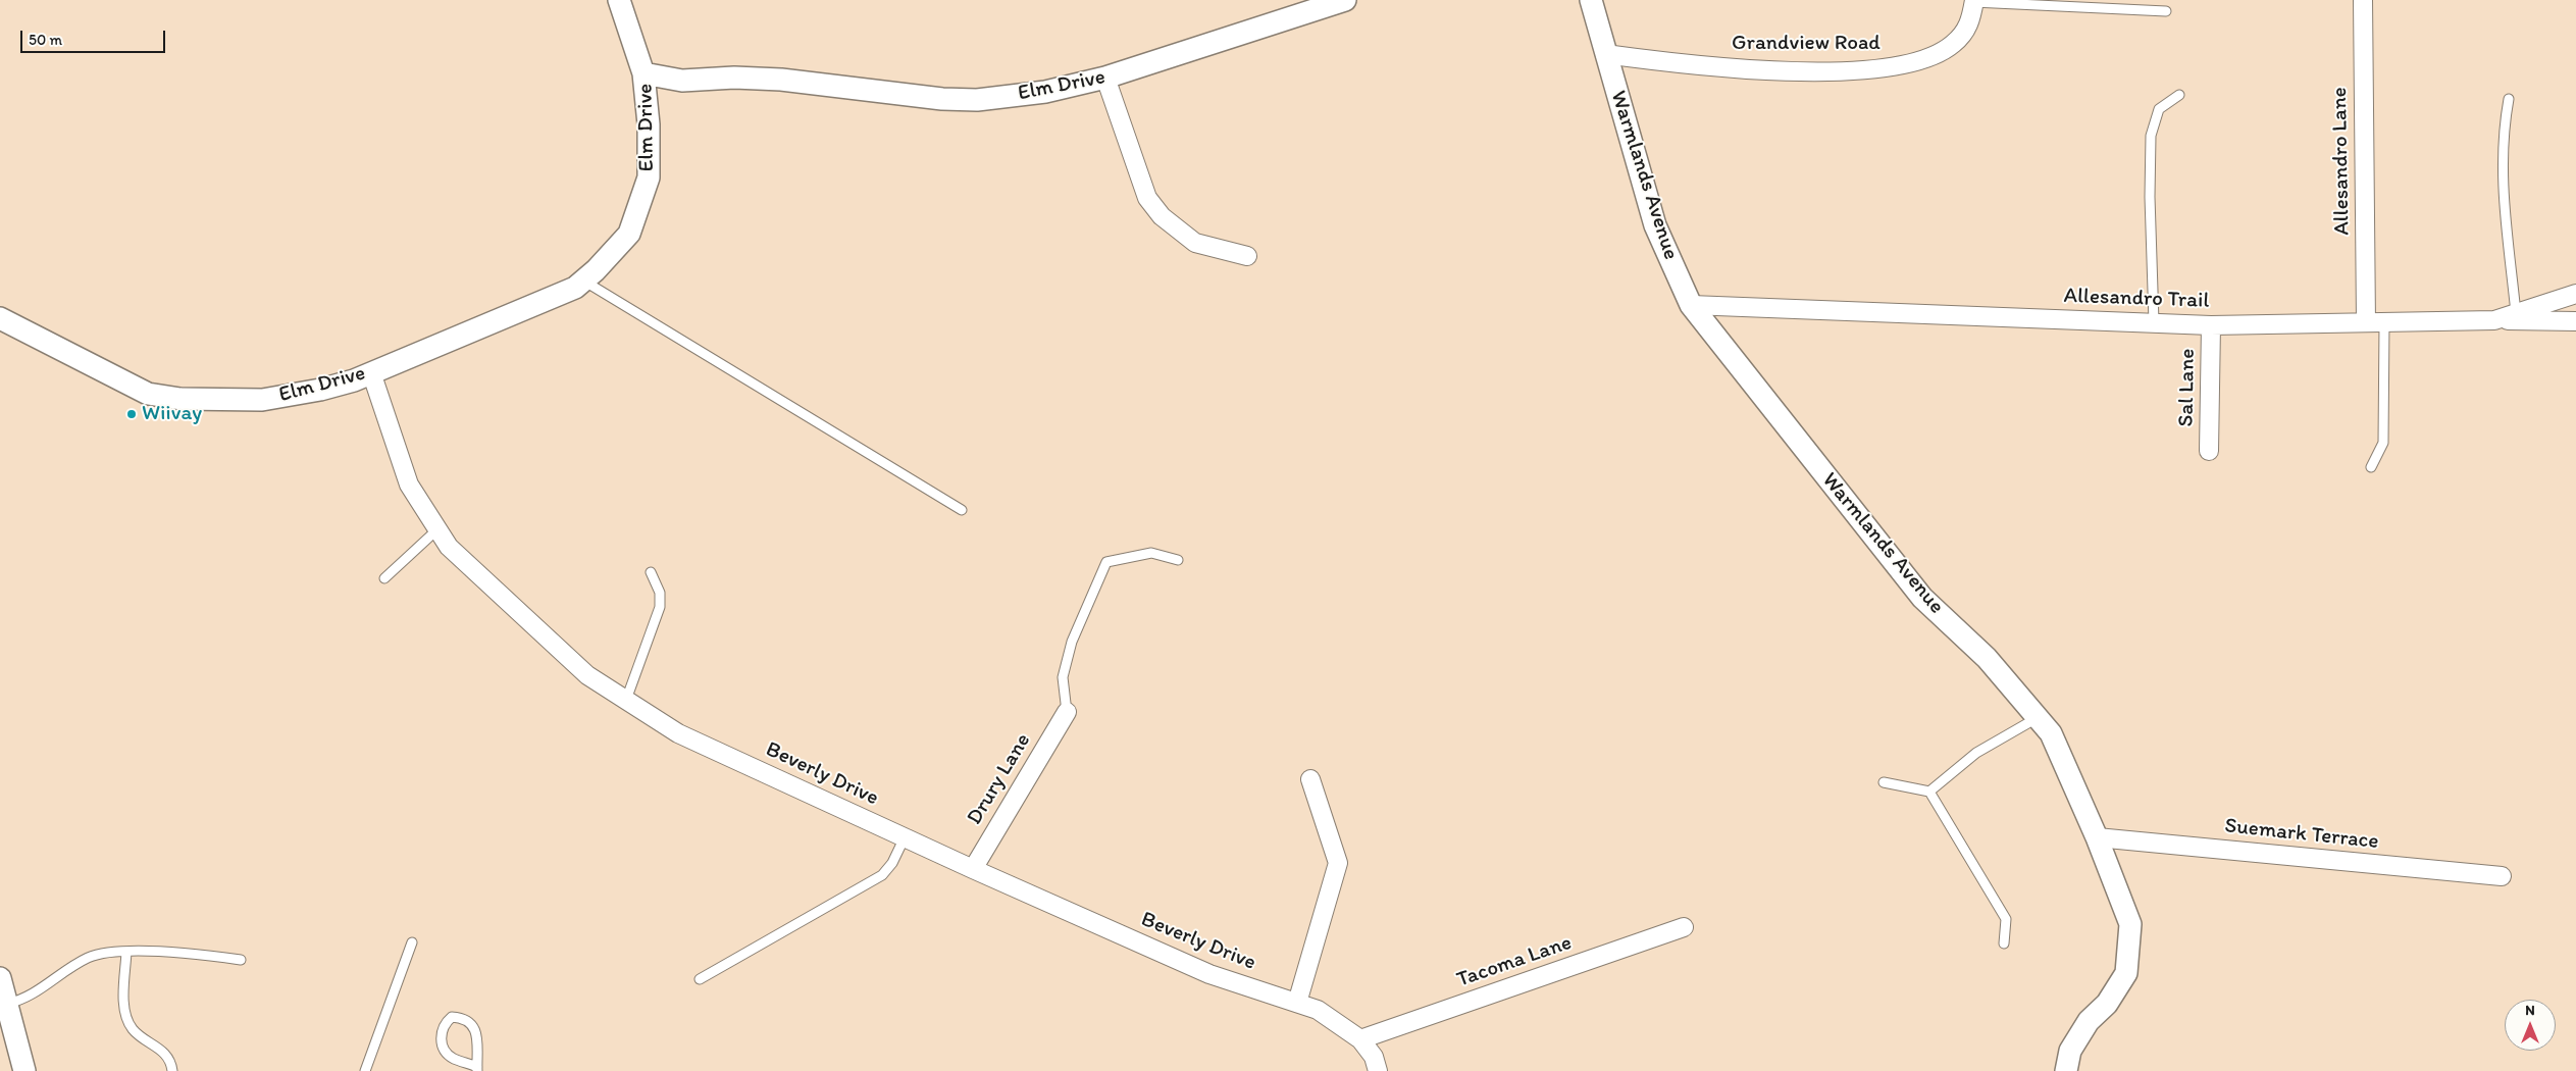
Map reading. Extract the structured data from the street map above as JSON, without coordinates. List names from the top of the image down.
{
  "streets": {
    "street": [
      "Grandview Road",
      "Elm Drive",
      "Allesandro Lane",
      "Warmlands Avenue",
      "Allesandro Trail",
      "Sal Lane",
      "Beverly Drive",
      "Drury Lane",
      "Suemark Terrace",
      "Tacoma Lane"
    ]
  },
  "crossings": [
    ["Grandview Road", "Warmlands Avenue"],
    ["Elm Drive", "Beverly Drive"],
    ["Allesandro Lane", "Allesandro Trail"],
    ["Warmlands Avenue", "Allesandro Trail"],
    ["Warmlands Avenue", "Suemark Terrace"],
    ["Allesandro Trail", "Sal Lane"],
    ["Beverly Drive", "Drury Lane"],
    ["Beverly Drive", "Tacoma Lane"]
  ],
  "places": ["Wiivay"],
  "scale_bar": "50 m",
  "north": "top"
}
